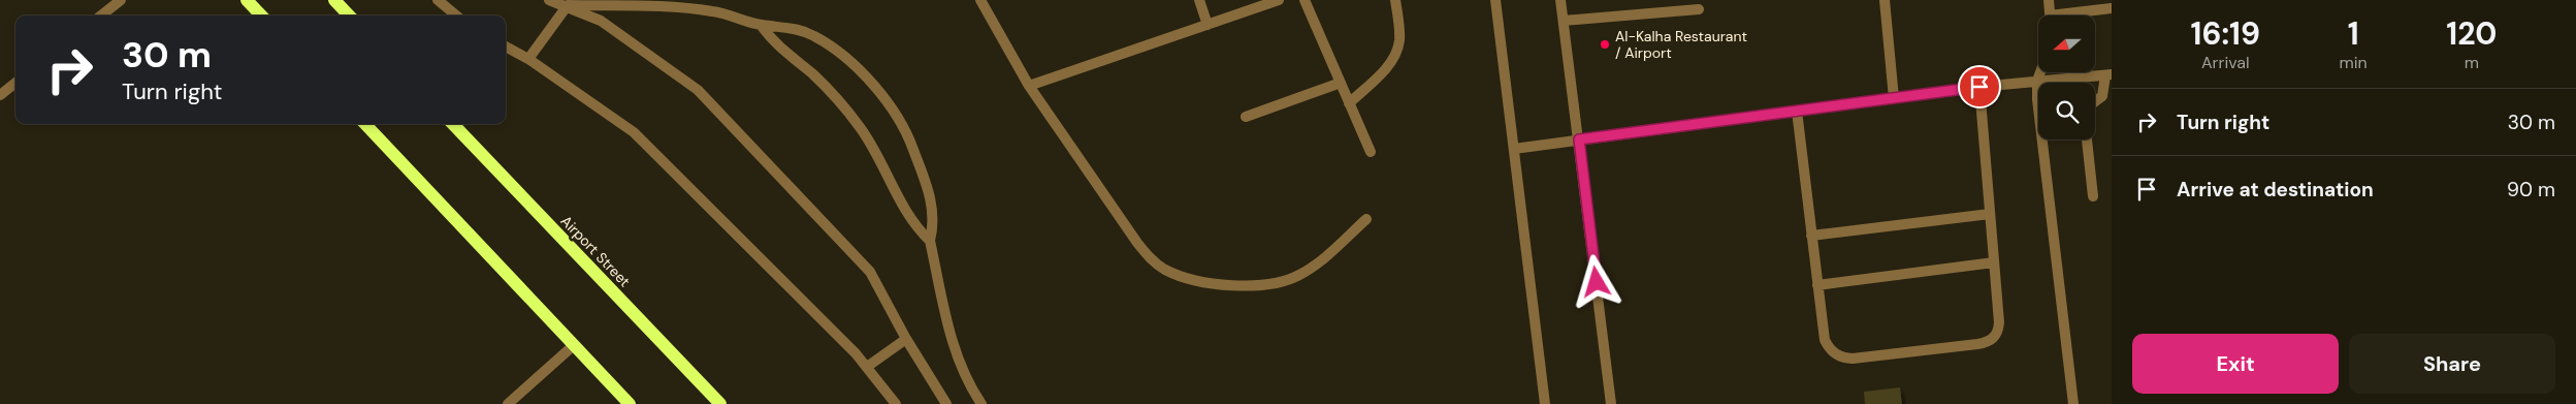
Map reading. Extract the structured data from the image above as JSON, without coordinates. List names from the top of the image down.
{
  "streets": {
    "main road": ["Airport Street"]
  },
  "places": ["Al-Kalha Restaurant / Airport"],
  "north": "left",
  "page": {
    "eta": [
      "16:19",
      "Arrival",
      "1",
      "min",
      "120",
      "m"
    ],
    "turn": ["30 m", "Turn right"],
    "list": [
      {
        "name": "Turn right",
        "value": "30 m"
      },
      {
        "name": "Arrive at destination",
        "value": "90 m"
      }
    ],
    "buttons": ["Exit", "Share"]
  }
}
